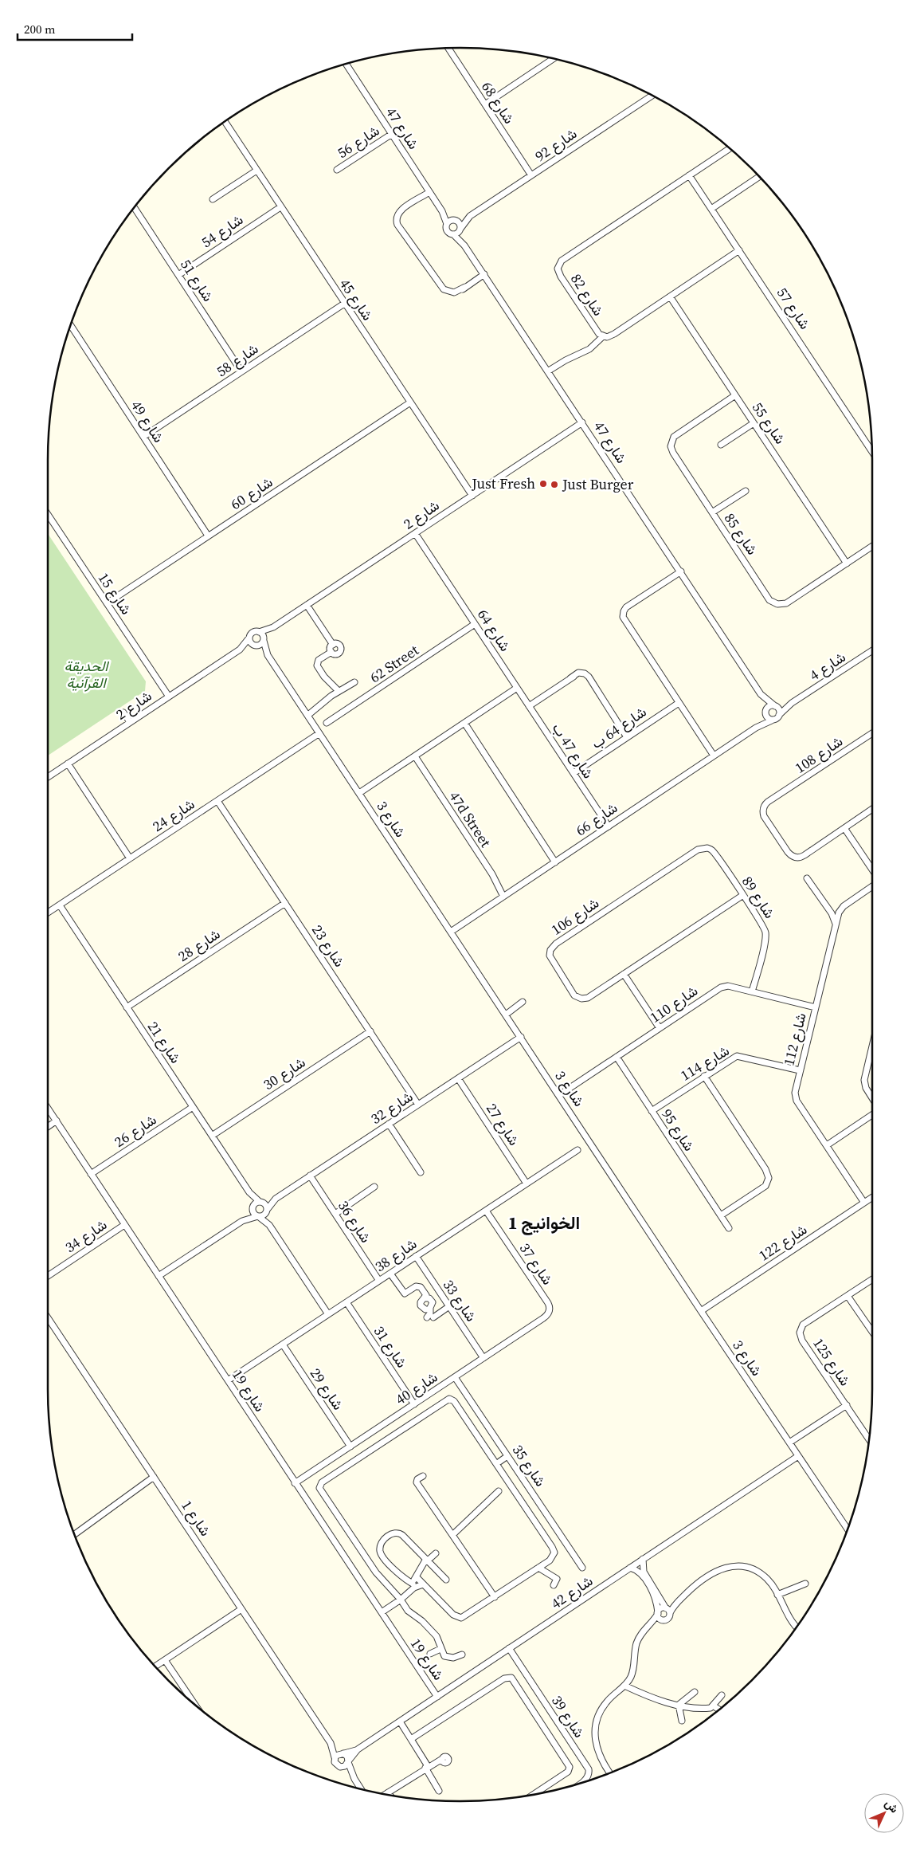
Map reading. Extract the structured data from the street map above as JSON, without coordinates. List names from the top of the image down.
{
  "streets": {
    "street": [
      "شارع 68",
      "شارع 47",
      "شارع 56",
      "شارع 92",
      "شارع 54",
      "شارع 51",
      "شارع 82",
      "شارع 45",
      "شارع 57",
      "شارع 58",
      "شارع 49",
      "شارع 55",
      "شارع 60",
      "شارع 2",
      "شارع 85",
      "شارع 15",
      "شارع 64",
      "62 Street",
      "شارع 4",
      "شارع 64 ب",
      "شارع 47 ب",
      "شارع 108",
      "شارع 24",
      "شارع 3",
      "47d Street",
      "شارع 66",
      "شارع 89",
      "شارع 106",
      "شارع 28",
      "شارع 23",
      "شارع 110",
      "شارع 112",
      "شارع 21",
      "شارع 114",
      "شارع 30",
      "شارع 32",
      "شارع 27",
      "شارع 95",
      "شارع 26",
      "شارع 36",
      "شارع 34",
      "شارع 122",
      "شارع 38",
      "شارع 37",
      "شارع 33",
      "شارع 31",
      "شارع 125",
      "شارع 40",
      "شارع 29",
      "شارع 19",
      "شارع 35",
      "شارع 1",
      "شارع 42",
      "شارع 39"
    ]
  },
  "crossings": [
    ["شارع 68", "شارع 92"],
    ["شارع 47", "شارع 56"],
    ["شارع 47", "شارع 92"],
    ["شارع 47", "شارع 2"],
    ["شارع 47", "شارع 4"],
    ["شارع 47", "شارع 66"],
    ["شارع 54", "شارع 51"],
    ["شارع 54", "شارع 45"],
    ["شارع 51", "شارع 58"],
    ["شارع 82", "شارع 57"],
    ["شارع 82", "شارع 55"],
    ["شارع 45", "شارع 58"],
    ["شارع 45", "شارع 60"],
    ["شارع 45", "شارع 2"],
    ["شارع 58", "شارع 49"],
    ["شارع 49", "شارع 60"],
    ["شارع 55", "شارع 85"],
    ["شارع 60", "شارع 15"],
    ["شارع 2", "شارع 15"],
    ["شارع 2", "شارع 64"],
    ["شارع 2", "شارع 3"],
    ["شارع 64", "62 Street"],
    ["شارع 64", "شارع 47 ب"],
    ["شارع 4", "شارع 66"],
    ["شارع 64 ب", "شارع 47 ب"],
    ["شارع 47 ب", "شارع 66"],
    ["شارع 24", "شارع 3"],
    ["شارع 24", "شارع 23"],
    ["شارع 24", "شارع 21"],
    ["شارع 3", "شارع 66"],
    ["شارع 3", "شارع 110"],
    ["شارع 3", "شارع 32"],
    ["شارع 3", "شارع 122"],
    ["شارع 3", "شارع 42"],
    ["47d Street", "شارع 66"],
    ["شارع 89", "شارع 106"],
    ["شارع 89", "شارع 110"],
    ["شارع 28", "شارع 23"],
    ["شارع 28", "شارع 21"],
    ["شارع 23", "شارع 30"],
    ["شارع 23", "شارع 32"],
    ["شارع 110", "شارع 112"],
    ["شارع 110", "شارع 95"],
    ["شارع 112", "شارع 114"],
    ["شارع 112", "شارع 122"],
    ["شارع 21", "شارع 30"],
    ["شارع 21", "شارع 32"],
    ["شارع 21", "شارع 26"],
    ["شارع 114", "شارع 95"],
    ["شارع 32", "شارع 27"],
    ["شارع 32", "شارع 36"],
    ["شارع 27", "شارع 38"],
    ["شارع 26", "شارع 19"],
    ["شارع 36", "شارع 38"],
    ["شارع 34", "شارع 19"],
    ["شارع 38", "شارع 37"],
    ["شارع 38", "شارع 33"],
    ["شارع 38", "شارع 31"],
    ["شارع 38", "شارع 29"],
    ["شارع 38", "شارع 19"],
    ["شارع 37", "شارع 40"],
    ["شارع 33", "شارع 40"],
    ["شارع 31", "شارع 40"],
    ["شارع 40", "شارع 29"],
    ["شارع 40", "شارع 19"],
    ["شارع 40", "شارع 35"],
    ["شارع 19", "شارع 42"],
    ["شارع 1", "شارع 42"],
    ["شارع 42", "شارع 39"]
  ],
  "districts": ["الخوانيج 1"],
  "parks": ["الحديقة القرآنية"],
  "places": ["Just Fresh", "Just Burger"],
  "scale_bar": "200 m",
  "north": "top right"
}
